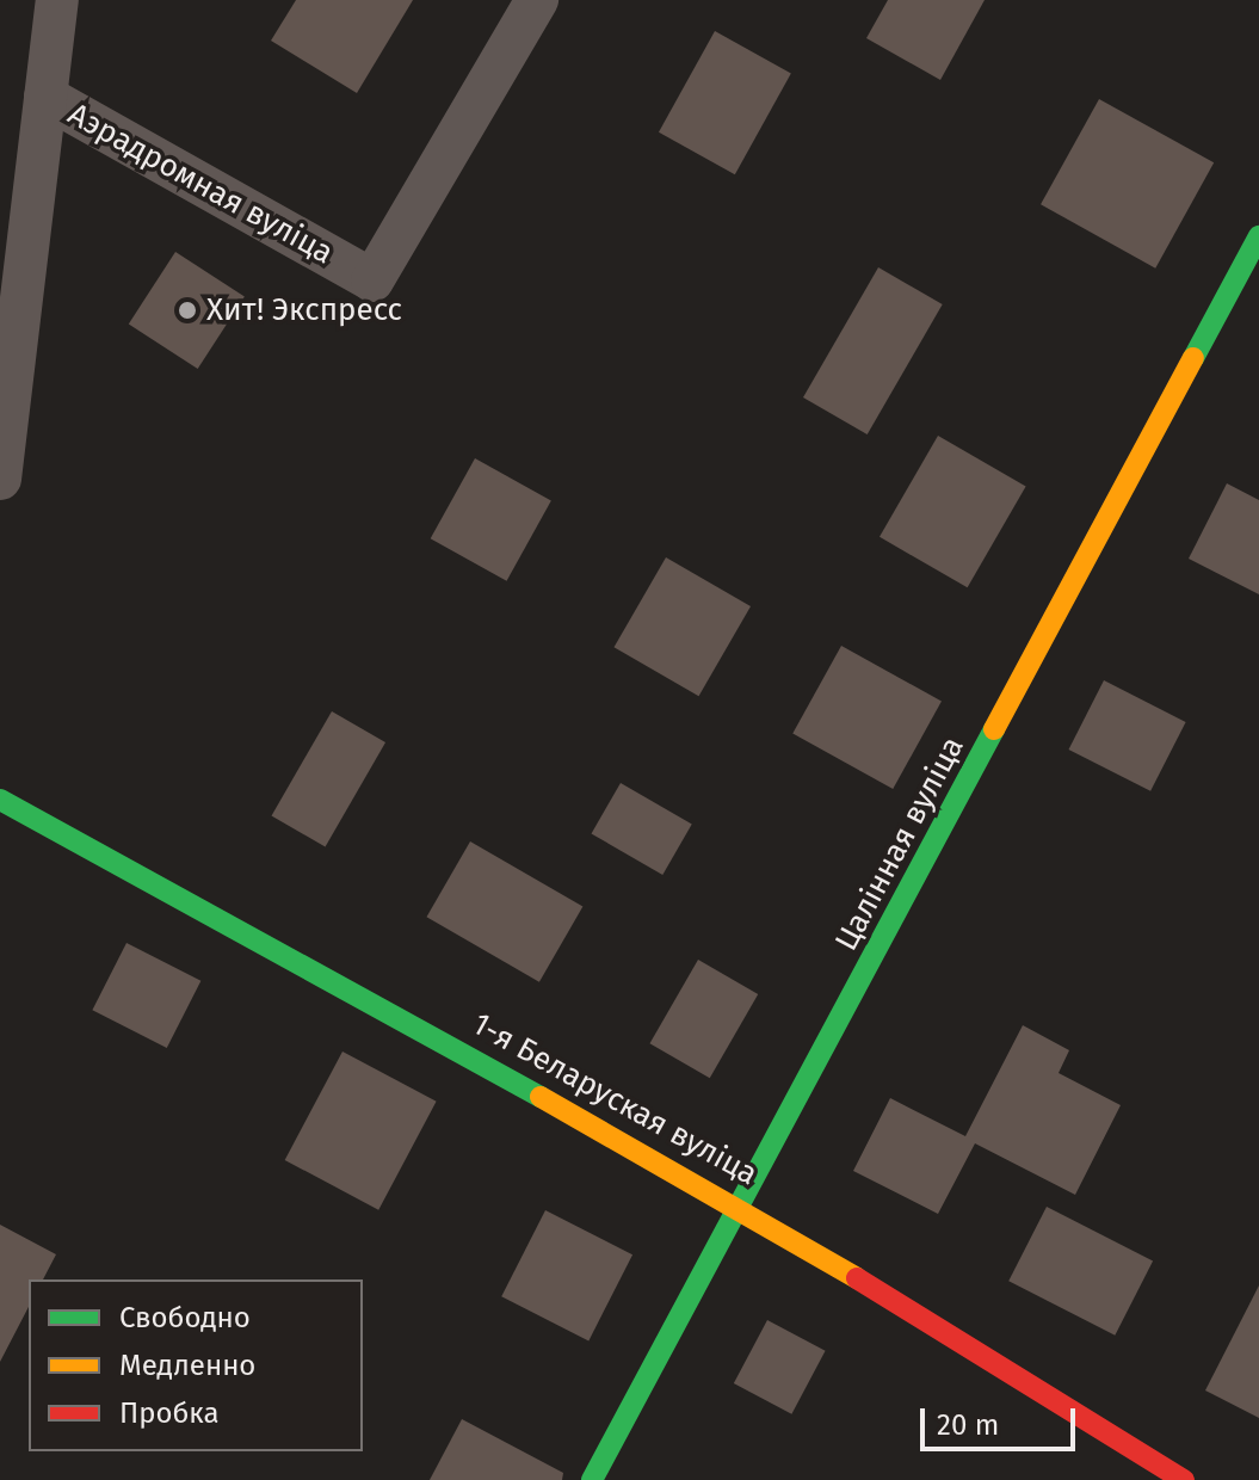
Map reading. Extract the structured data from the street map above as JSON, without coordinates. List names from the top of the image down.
{
  "streets": {
    "street": ["Аэрадромная вуліца", "Цалінная вуліца", "1-я Беларуская вуліца"]
  },
  "crossings": [
    ["Цалінная вуліца", "1-я Беларуская вуліца"]
  ],
  "places": ["Хит! Экспресс"],
  "legend": ["Свободно", "Медленно", "Пробка"],
  "scale_bar": "20 m"
}
